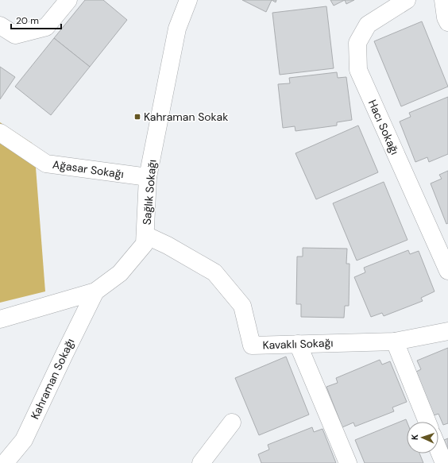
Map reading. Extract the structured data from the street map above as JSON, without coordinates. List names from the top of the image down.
{
  "streets": {
    "street": [
      "Hacı Sokağı",
      "Ağasar Sokağı",
      "Sağlık Sokağı",
      "Kavaklı Sokağı",
      "Kahraman Sokağı"
    ]
  },
  "crossings": [
    ["Ağasar Sokağı", "Sağlık Sokağı"],
    ["Sağlık Sokağı", "Kavaklı Sokağı"],
    ["Sağlık Sokağı", "Kahraman Sokağı"]
  ],
  "places": {
    "transit": ["Kahraman Sokak"]
  },
  "scale_bar": "20 m",
  "north": "left"
}
